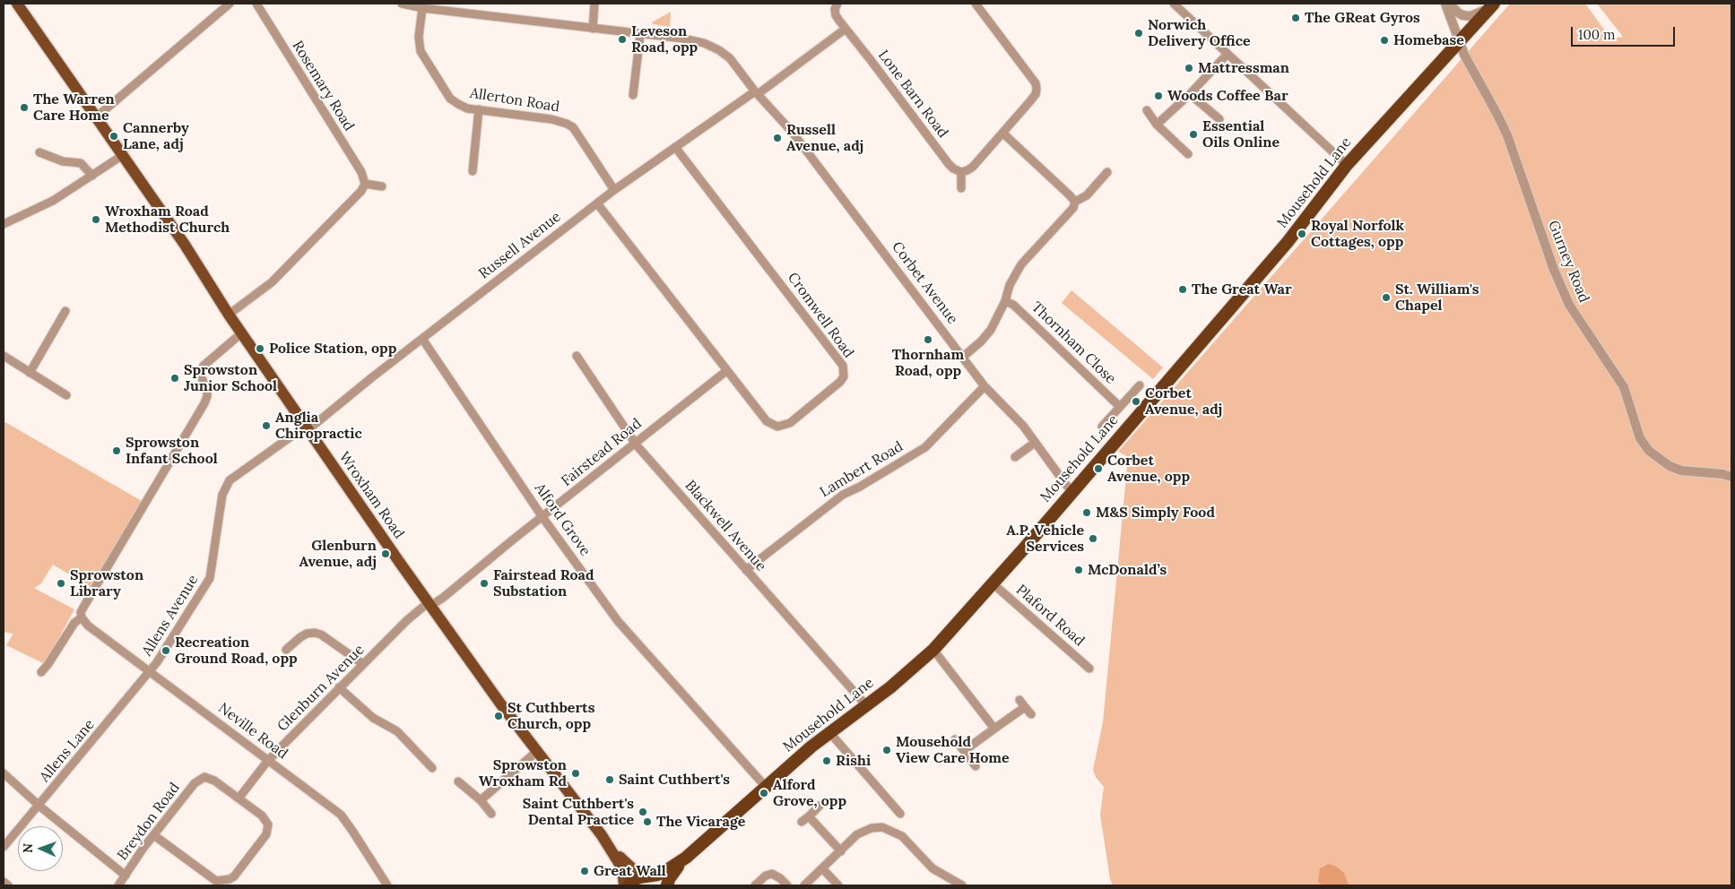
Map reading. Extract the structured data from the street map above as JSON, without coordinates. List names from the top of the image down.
{
  "streets": {
    "highway": ["Mousehold Lane"],
    "main road": ["Wroxham Road"],
    "street": [
      "Rosemary Road",
      "Lone Barn Road",
      "Allerton Road",
      "Russell Avenue",
      "Gurney Road",
      "Corbet Avenue",
      "Cromwell Road",
      "Thornham Close",
      "Fairstead Road",
      "Lambert Road",
      "Alford Grove",
      "Blackwell Avenue",
      "Allens Avenue",
      "Plaford Road",
      "Glenburn Avenue",
      "Neville Road",
      "Allens Lane",
      "Breydon Road"
    ]
  },
  "crossings": [
    ["Allerton Road", "Russell Avenue"],
    ["Allerton Road", "Corbet Avenue"],
    ["Mousehold Lane", "Gurney Road"],
    ["Mousehold Lane", "Corbet Avenue"],
    ["Mousehold Lane", "Wroxham Road"],
    ["Mousehold Lane", "Alford Grove"],
    ["Mousehold Lane", "Blackwell Avenue"],
    ["Mousehold Lane", "Plaford Road"],
    ["Russell Avenue", "Corbet Avenue"],
    ["Russell Avenue", "Cromwell Road"],
    ["Russell Avenue", "Wroxham Road"],
    ["Russell Avenue", "Alford Grove"],
    ["Russell Avenue", "Allens Avenue"],
    ["Corbet Avenue", "Lambert Road"],
    ["Cromwell Road", "Fairstead Road"],
    ["Fairstead Road", "Wroxham Road"],
    ["Fairstead Road", "Alford Grove"],
    ["Fairstead Road", "Blackwell Avenue"],
    ["Fairstead Road", "Glenburn Avenue"],
    ["Lambert Road", "Blackwell Avenue"],
    ["Wroxham Road", "Allens Avenue"],
    ["Wroxham Road", "Glenburn Avenue"],
    ["Allens Avenue", "Neville Road"],
    ["Allens Avenue", "Allens Lane"],
    ["Glenburn Avenue", "Neville Road"],
    ["Glenburn Avenue", "Breydon Road"],
    ["Neville Road", "Allens Lane"]
  ],
  "places": [
    "The GReat Gyros",
    "Norwich Delivery Office",
    "Leveson Road, opp",
    "Homebase",
    "Mattressman",
    "Woods Coffee Bar",
    "The Warren Care Home",
    "Essential Oils Online",
    "Cannerby Lane, adj",
    "Russell Avenue, adj",
    "Wroxham Road Methodist Church",
    "Royal Norfolk Cottages, opp",
    "The Great War",
    "St. William's Chapel",
    "Thornham Road, opp",
    "Police Station, opp",
    "Sprowston Junior School",
    "Corbet Avenue, adj",
    "Anglia Chiropractic",
    "Sprowston Infant School",
    "Corbet Avenue, opp",
    "M&S Simply Food",
    "A.P. Vehicle Services",
    "Glenburn Avenue, adj",
    "McDonald’s",
    "Sprowston Library",
    "Fairstead Road Substation",
    "Recreation Ground Road, opp",
    "St Cuthberts Church, opp",
    "Mousehold View Care Home",
    "Rishi",
    "Sprowston Wroxham Rd",
    "Saint Cuthbert's",
    "Alford Grove, opp",
    "Saint Cuthbert's Dental Practice",
    "The Vicarage",
    "Great Wall"
  ],
  "scale_bar": "100 m",
  "north": "left"
}
